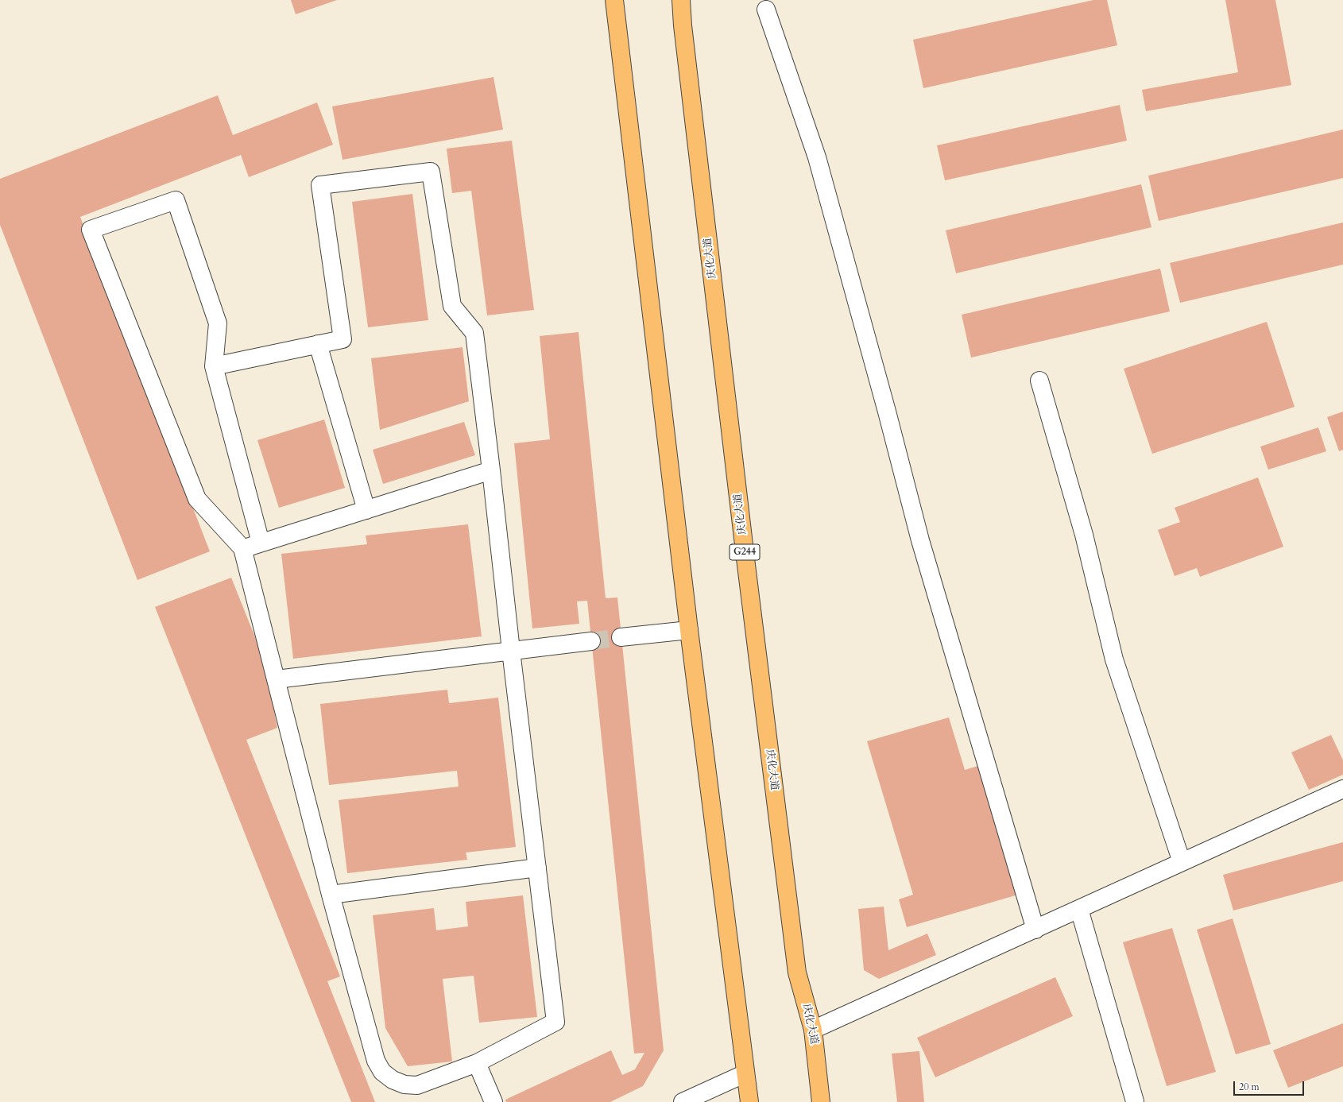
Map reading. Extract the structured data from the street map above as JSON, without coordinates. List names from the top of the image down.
{
  "streets": {
    "highway": ["庆化大道", "G244"]
  },
  "scale_bar": "20 m"
}
